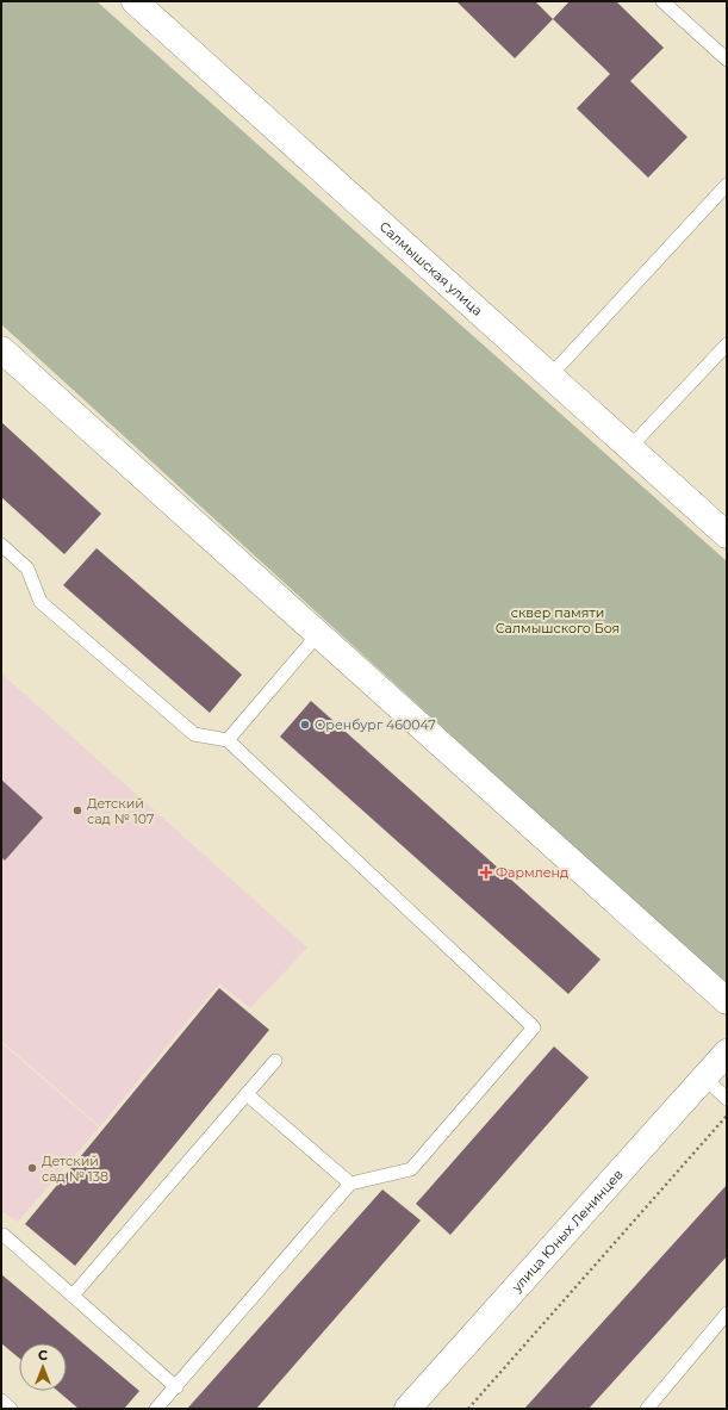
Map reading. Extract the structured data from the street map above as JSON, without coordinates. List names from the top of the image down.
{
  "streets": {
    "street": ["Салмышская улица", "улица Юных Ленинцев"]
  },
  "parks": ["сквер памяти Салмышского Боя"],
  "places": {
    "other": ["Оренбург 460047", "Детский сад № 107", "Детский сад № 138"],
    "health": ["Фармленд"]
  },
  "north": "top"
}
